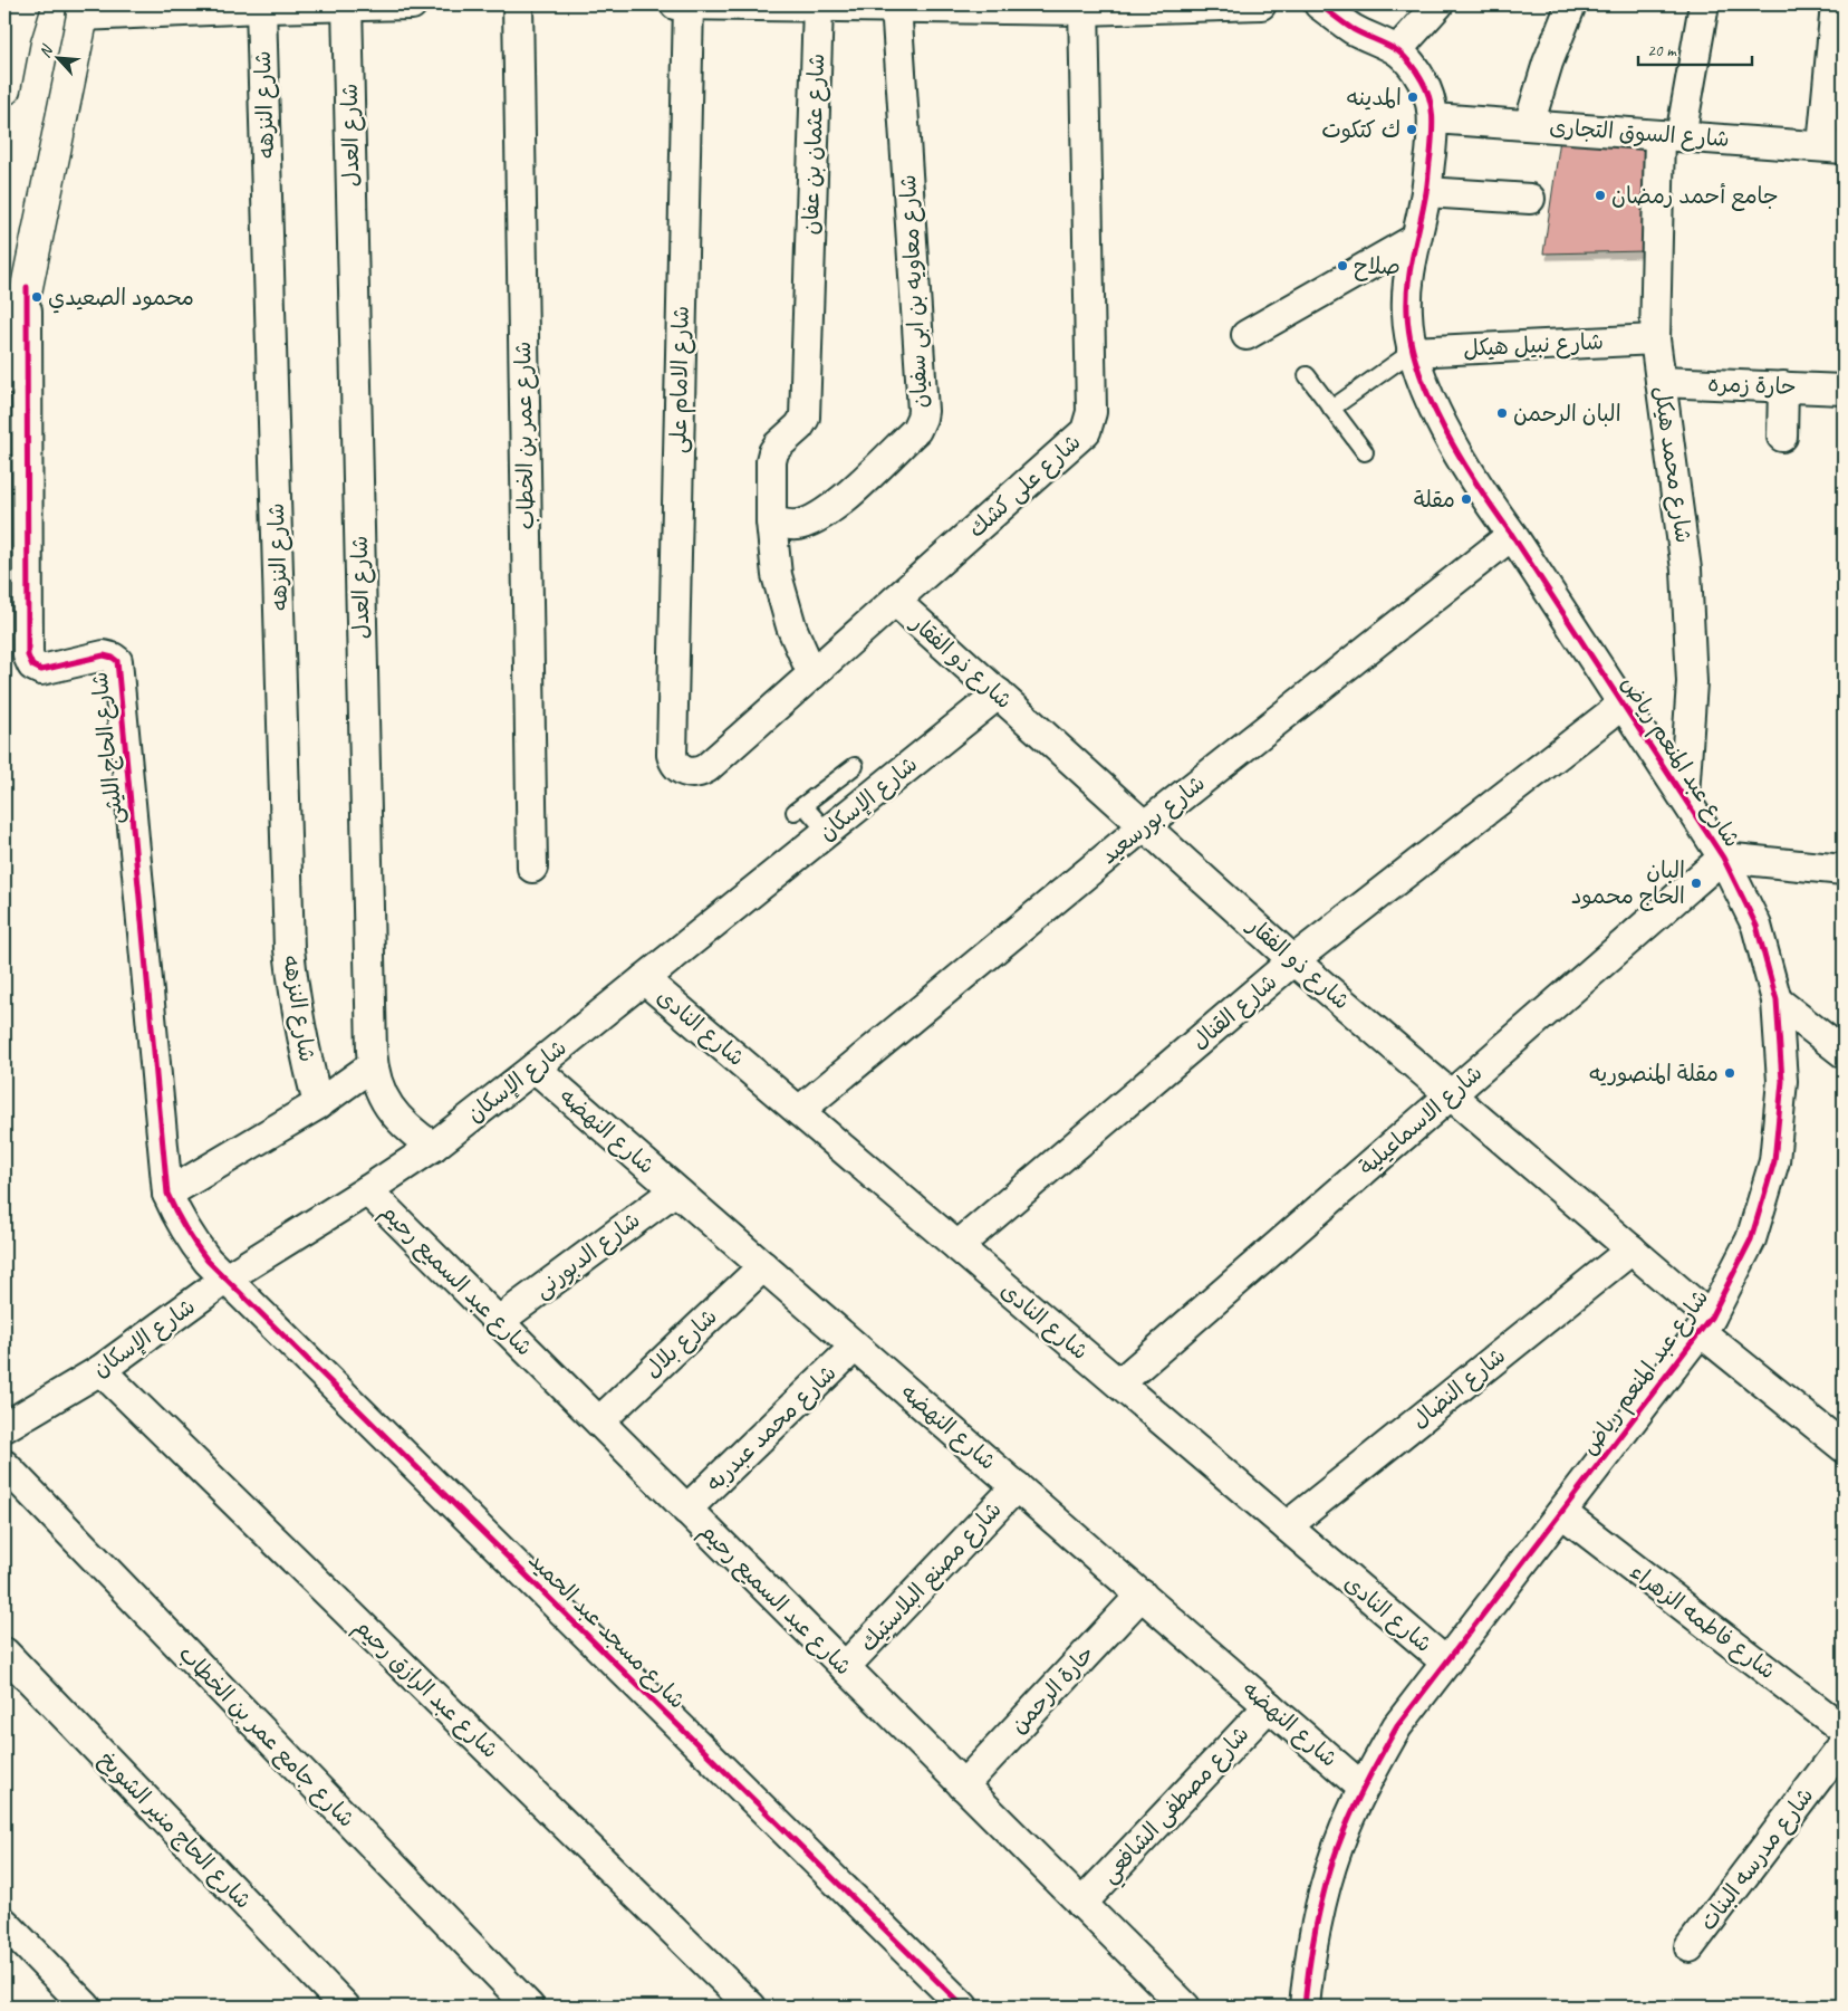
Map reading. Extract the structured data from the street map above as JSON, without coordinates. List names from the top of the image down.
{
  "streets": {
    "street": [
      "شارع النزهه",
      "شارع السوق التجارى",
      "شارع العدل",
      "شارع عثمان بن عفان",
      "شارع معاويه بن ابى سفيان",
      "شارع نبيل هيكل",
      "شارع الامام على",
      "حارة زمره",
      "شارع عمر بن الخطاب",
      "شارع محمد هيكل",
      "شارع على كشك",
      "شارع ذو الفقار",
      "شارع الحاج الليثى",
      "شارع عبد المنعم رياض",
      "شارع الإسكان",
      "شارع بورسعيد",
      "شارع القنال",
      "شارع النادى",
      "شارع الاسماعيلية",
      "شارع النهضه",
      "شارع الدبورنى",
      "شارع عبد السميع رحيم",
      "شارع بلال",
      "شارع النضال",
      "شارع محمد عبدربه",
      "شارع مصنع البلاستيك",
      "شارع فاطمه الزهراء",
      "شارع مسجد عبد الحميد",
      "شارع عبد الرازق رحيم",
      "حارة الرحمن",
      "شارع جامع عمر بن الخطاب",
      "شارع مصطفى الشافعي",
      "شارع الحاج منير الشويخ",
      "شارع مدرسه البنات"
    ]
  },
  "crossings": [
    ["شارع السوق التجارى", "شارع محمد هيكل"],
    ["شارع السوق التجارى", "شارع عبد المنعم رياض"],
    ["شارع العدل", "شارع الإسكان"],
    ["شارع عثمان بن عفان", "شارع معاويه بن ابى سفيان"],
    ["شارع عثمان بن عفان", "شارع على كشك"],
    ["شارع نبيل هيكل", "شارع محمد هيكل"],
    ["شارع نبيل هيكل", "شارع عبد المنعم رياض"],
    ["شارع الامام على", "شارع على كشك"],
    ["حارة زمره", "شارع محمد هيكل"],
    ["شارع محمد هيكل", "شارع عبد المنعم رياض"],
    ["شارع على كشك", "شارع ذو الفقار"],
    ["شارع ذو الفقار", "شارع عبد المنعم رياض"],
    ["شارع ذو الفقار", "شارع الإسكان"],
    ["شارع ذو الفقار", "شارع بورسعيد"],
    ["شارع ذو الفقار", "شارع القنال"],
    ["شارع ذو الفقار", "شارع الاسماعيلية"],
    ["شارع ذو الفقار", "شارع النضال"],
    ["شارع الحاج الليثى", "شارع الإسكان"],
    ["شارع الحاج الليثى", "شارع مسجد عبد الحميد"],
    ["شارع عبد المنعم رياض", "شارع بورسعيد"],
    ["شارع عبد المنعم رياض", "شارع القنال"],
    ["شارع عبد المنعم رياض", "شارع النادى"],
    ["شارع عبد المنعم رياض", "شارع الاسماعيلية"],
    ["شارع عبد المنعم رياض", "شارع النهضه"],
    ["شارع عبد المنعم رياض", "شارع فاطمه الزهراء"],
    ["شارع الإسكان", "شارع النادى"],
    ["شارع الإسكان", "شارع النهضه"],
    ["شارع الإسكان", "شارع عبد السميع رحيم"],
    ["شارع الإسكان", "شارع مسجد عبد الحميد"],
    ["شارع الإسكان", "شارع عبد الرازق رحيم"],
    ["شارع بورسعيد", "شارع النادى"],
    ["شارع القنال", "شارع النادى"],
    ["شارع النادى", "شارع الاسماعيلية"],
    ["شارع النادى", "شارع النضال"],
    ["شارع النهضه", "شارع الدبورنى"],
    ["شارع النهضه", "شارع بلال"],
    ["شارع النهضه", "شارع محمد عبدربه"],
    ["شارع النهضه", "شارع مصنع البلاستيك"],
    ["شارع النهضه", "حارة الرحمن"],
    ["شارع النهضه", "شارع مصطفى الشافعي"],
    ["شارع الدبورنى", "شارع عبد السميع رحيم"],
    ["شارع عبد السميع رحيم", "شارع بلال"],
    ["شارع عبد السميع رحيم", "شارع محمد عبدربه"],
    ["شارع عبد السميع رحيم", "شارع مصنع البلاستيك"],
    ["شارع عبد السميع رحيم", "حارة الرحمن"],
    ["شارع عبد السميع رحيم", "شارع مصطفى الشافعي"]
  ],
  "places": [
    "المدينه",
    "ك كتكوت",
    "جامع أحمد رمضان",
    "صلاح",
    "محمود الصعيدي",
    "البان الرحمن",
    "مقلة",
    "البان الحاج محمود",
    "مقلة المنصوريه"
  ],
  "scale_bar": "20 m",
  "north": "top left"
}
